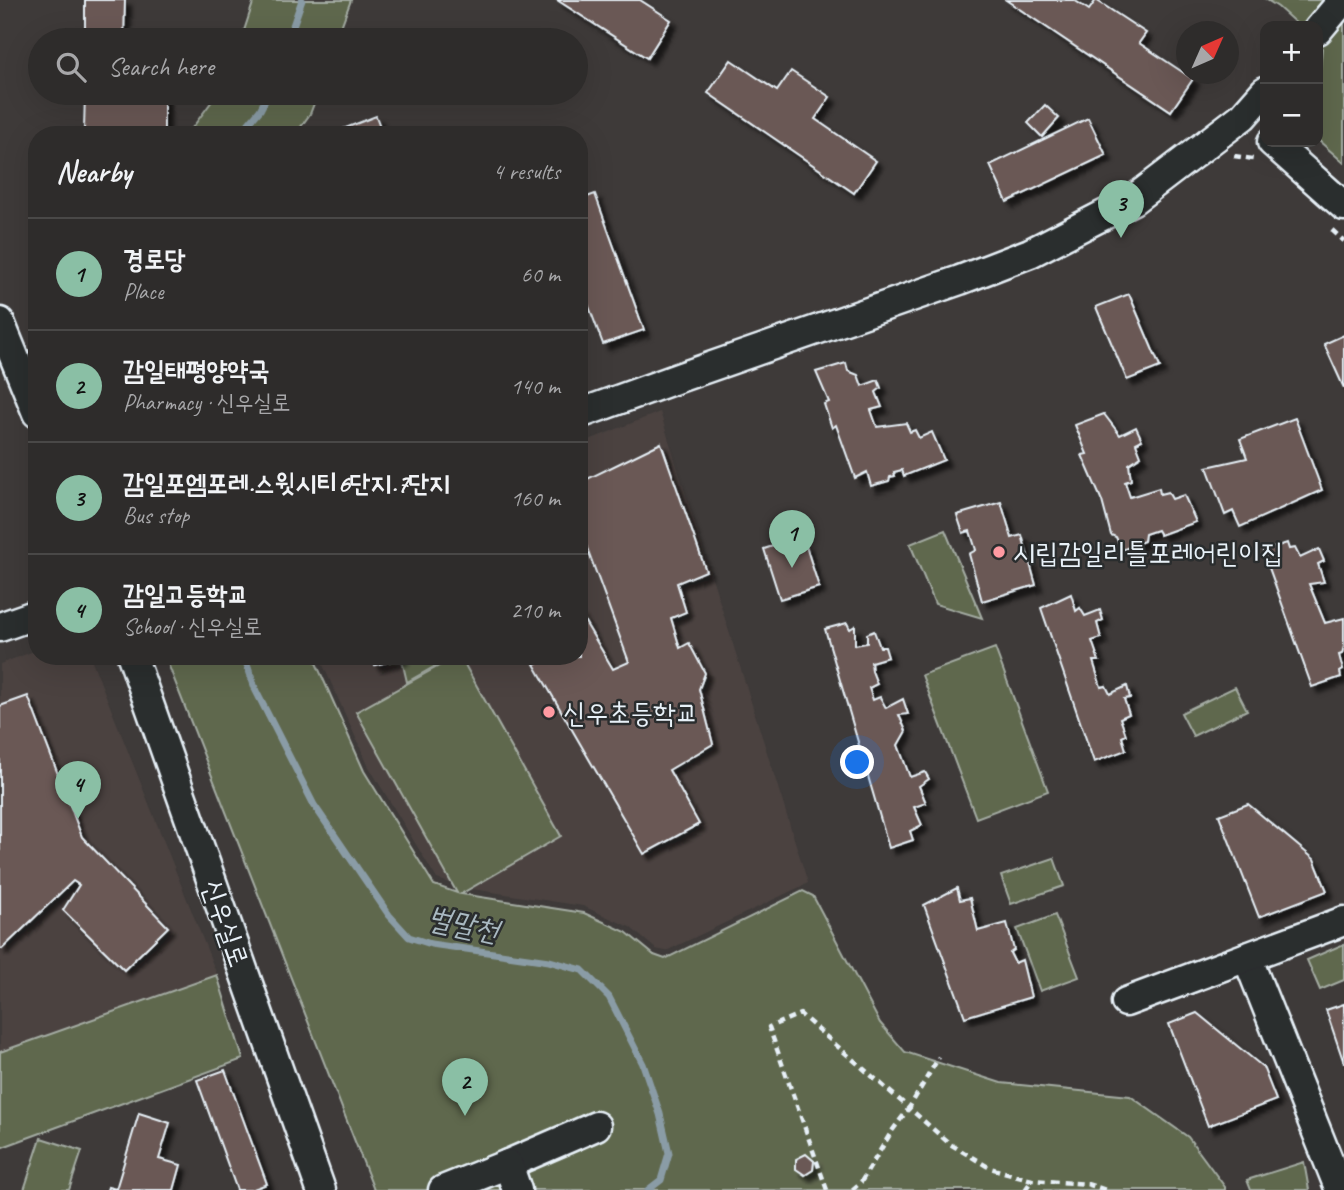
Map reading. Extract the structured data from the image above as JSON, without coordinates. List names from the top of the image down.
{
  "streets": {
    "street": ["신우실로"]
  },
  "water": ["벌말천"],
  "places": ["시립감일리틀포레어린이집", "신우초등학교"],
  "north": "top right",
  "page": {
    "map_buttons": ["+", "−"],
    "search": "Search here",
    "heading": ["Nearby", "4 results"],
    "pins": [
      "3",
      "1",
      "4",
      "2"
    ],
    "list": [
      {
        "mark": "1",
        "name": "경로당",
        "note": "Place",
        "value": "60 m"
      },
      {
        "mark": "2",
        "name": "감일태평양약국",
        "note": "Pharmacy · 신우실로",
        "value": "140 m"
      },
      {
        "mark": "3",
        "name": "감일포엠포레.스윗시티6단지.7단지",
        "note": "Bus stop",
        "value": "160 m"
      },
      {
        "mark": "4",
        "name": "감일고등학교",
        "note": "School · 신우실로",
        "value": "210 m"
      }
    ]
  }
}
